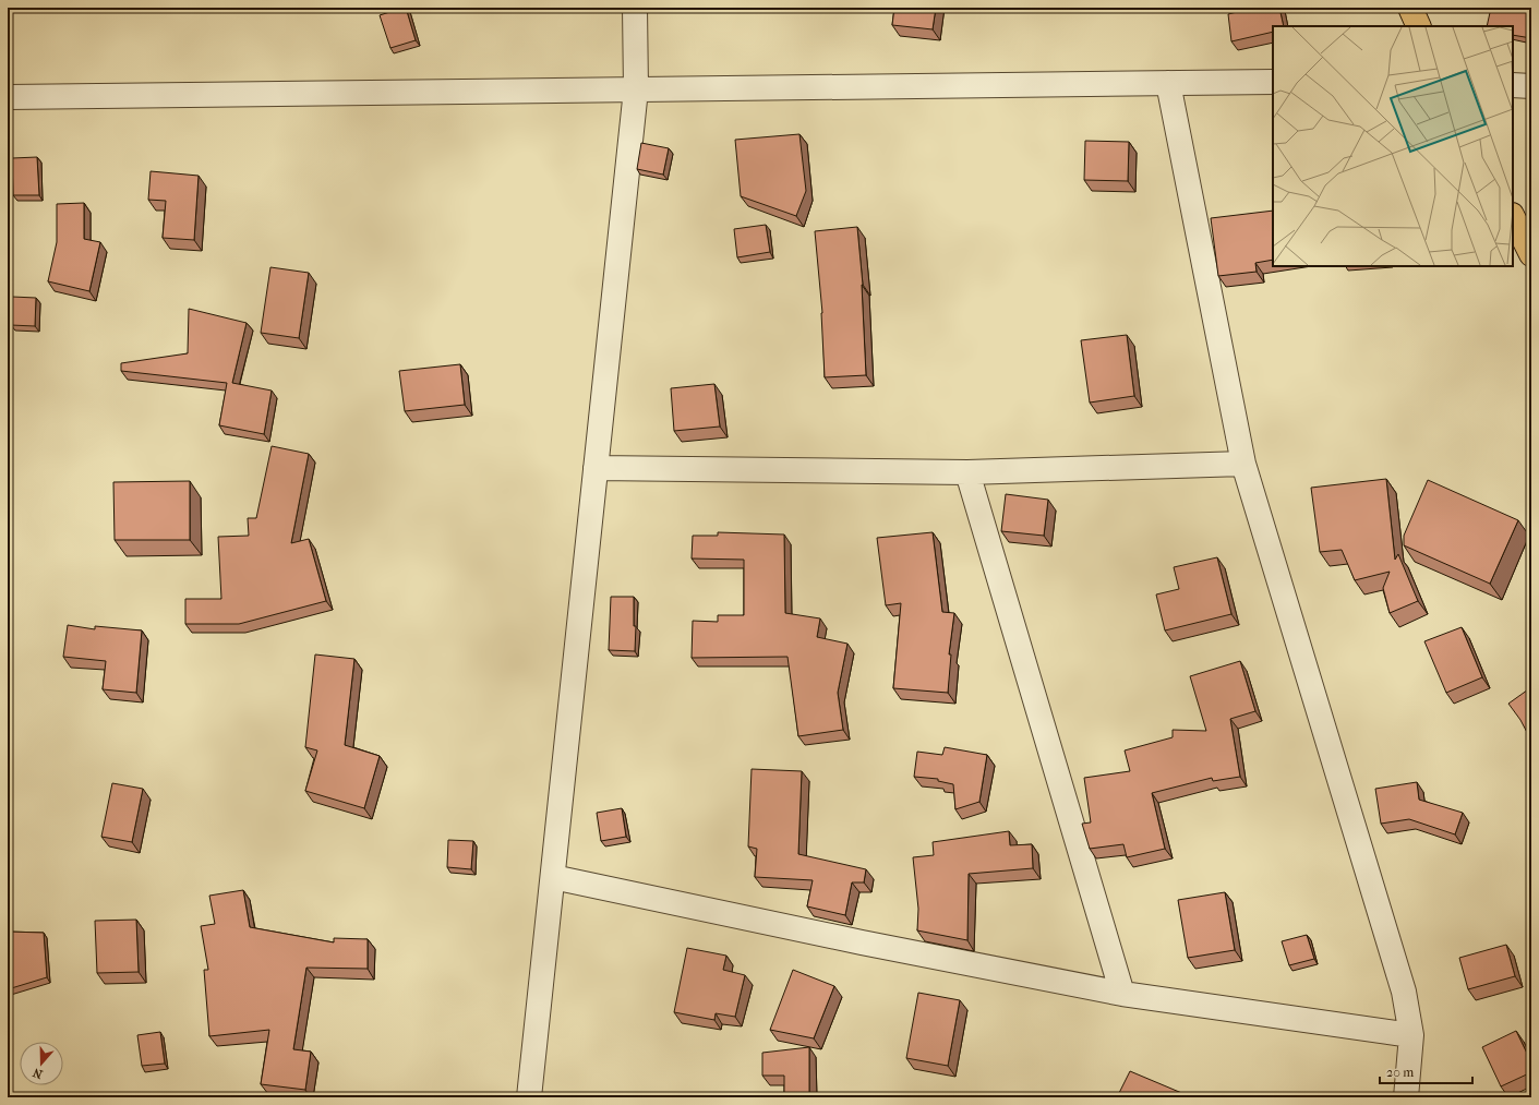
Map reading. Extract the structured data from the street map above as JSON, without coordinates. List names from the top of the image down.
{
  "scale_bar": "20 m",
  "north": "bottom"
}
